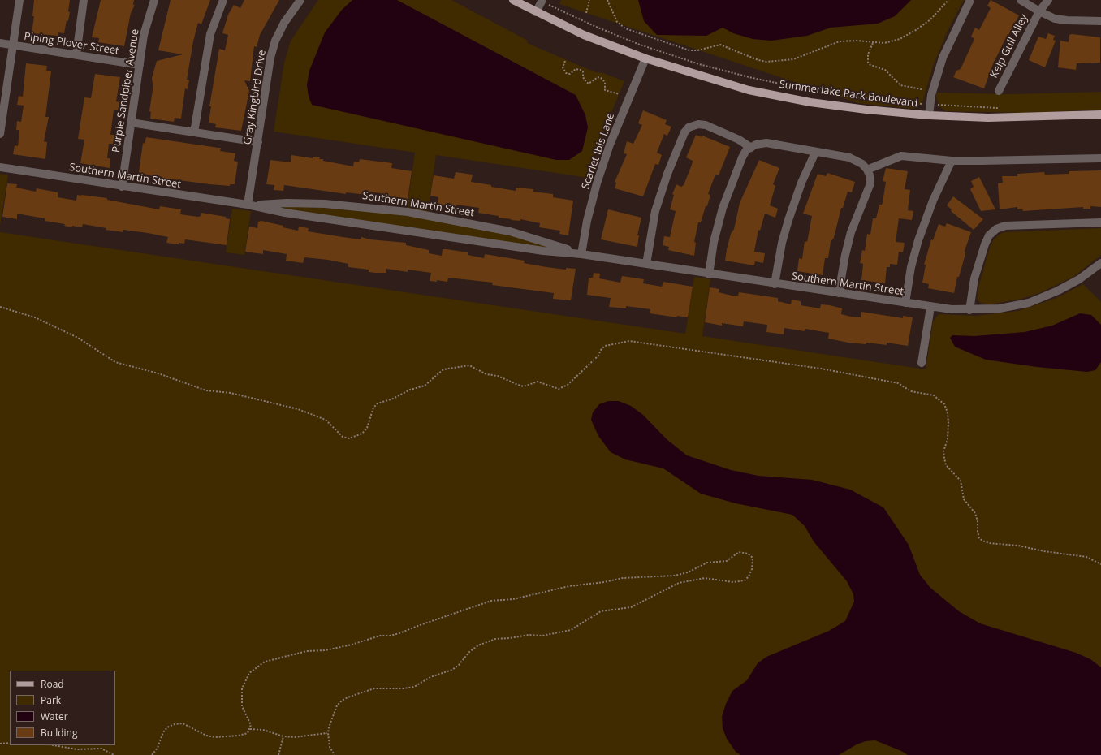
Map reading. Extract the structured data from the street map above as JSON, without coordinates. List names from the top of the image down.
{
  "streets": {
    "main road": ["Summerlake Park Boulevard"],
    "street": [
      "Piping Plover Street",
      "Kelp Gull Alley",
      "Purple Sandpiper Avenue",
      "Gray Kingbird Drive",
      "Scarlet Ibis Lane",
      "Southern Martin Street"
    ]
  },
  "crossings": [
    ["Piping Plover Street", "Purple Sandpiper Avenue"],
    ["Purple Sandpiper Avenue", "Southern Martin Street"],
    ["Summerlake Park Boulevard", "Scarlet Ibis Lane"],
    ["Gray Kingbird Drive", "Southern Martin Street"],
    ["Scarlet Ibis Lane", "Southern Martin Street"]
  ],
  "legend": [
    "Road",
    "Park",
    "Water",
    "Building"
  ]
}
